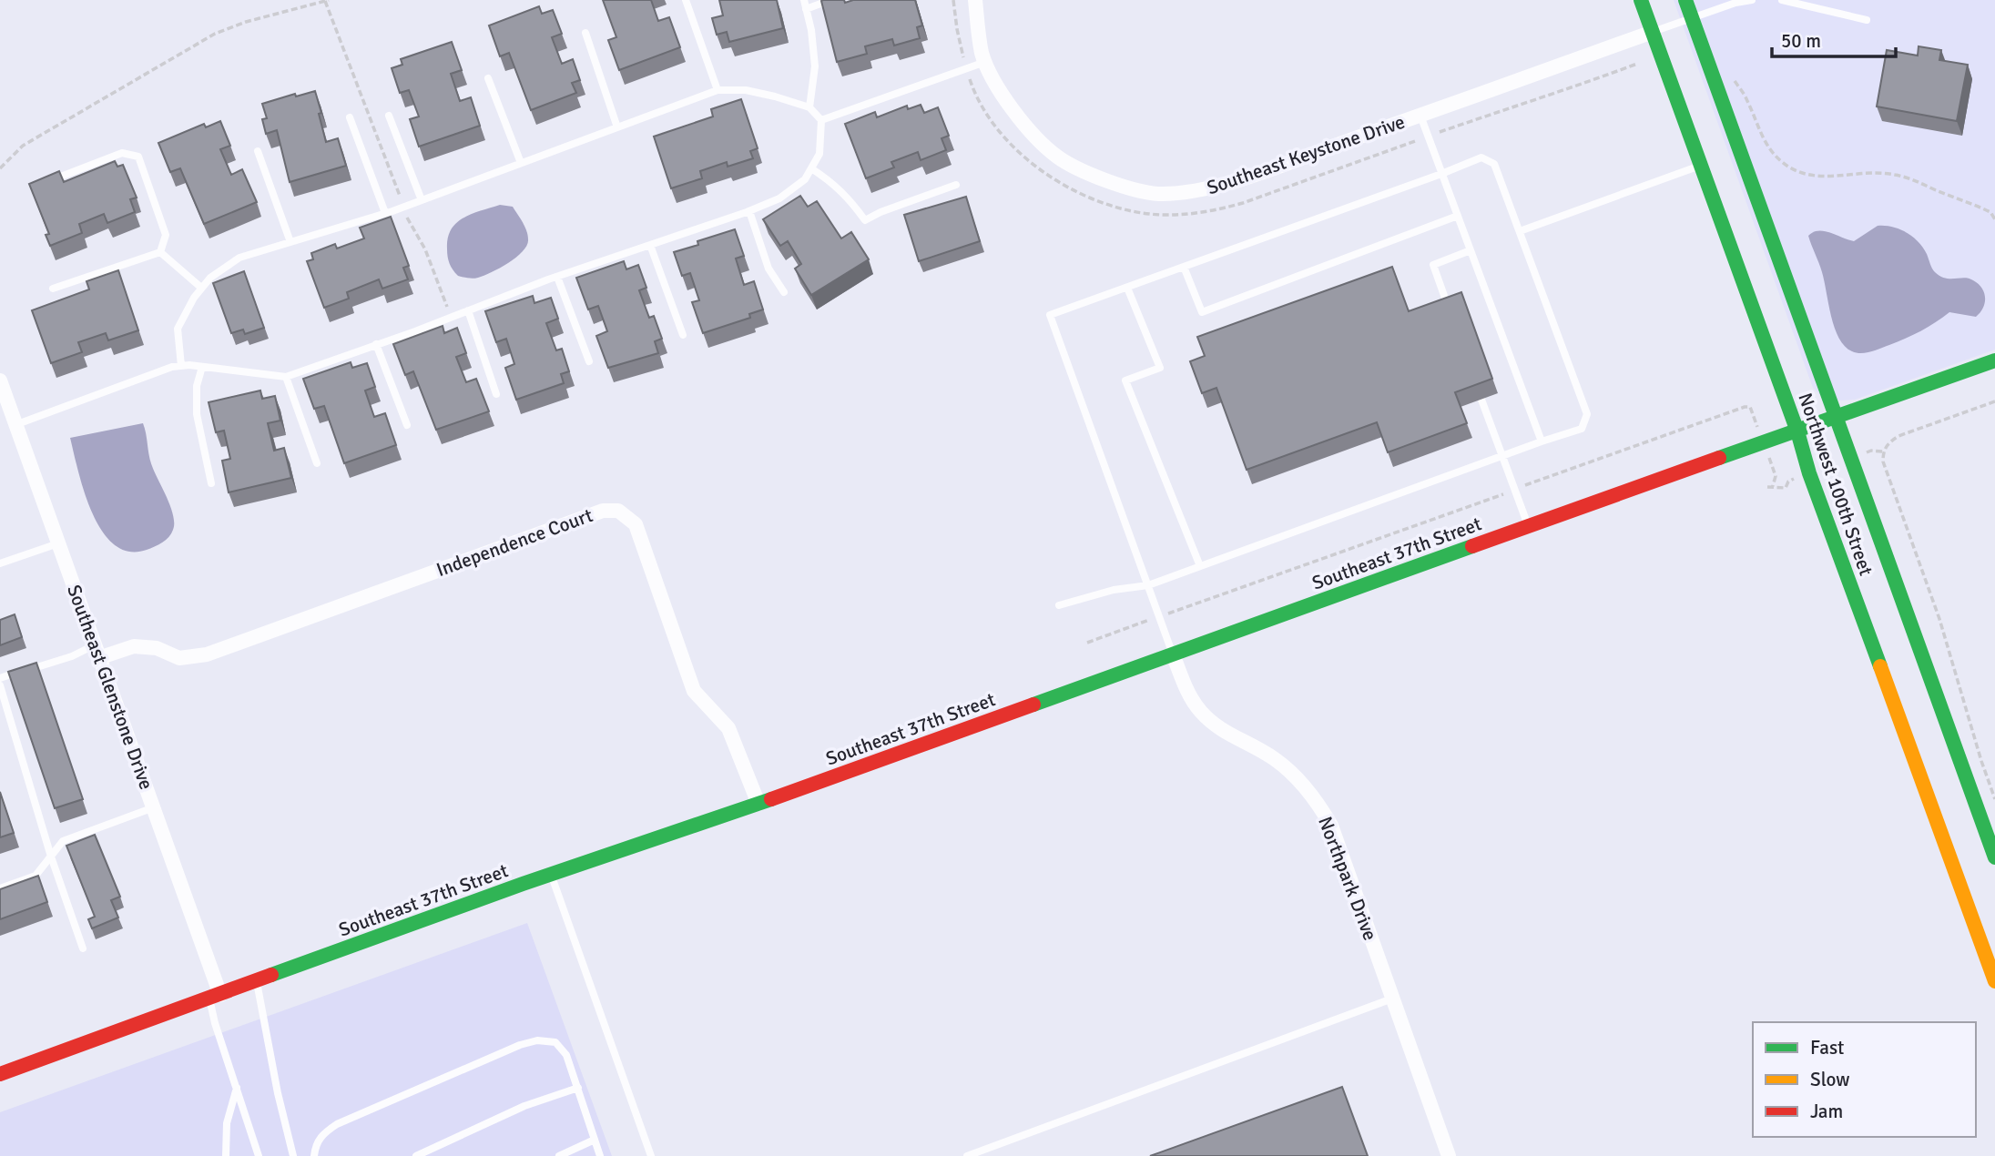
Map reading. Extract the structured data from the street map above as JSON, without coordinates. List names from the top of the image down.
{
  "streets": {
    "street": [
      "Southeast Keystone Drive",
      "Northwest 100th Street",
      "Independence Court",
      "Southeast 37th Street",
      "Southeast Glenstone Drive",
      "Northpark Drive"
    ]
  },
  "crossings": [
    ["Southeast Keystone Drive", "Northwest 100th Street"],
    ["Northwest 100th Street", "Southeast 37th Street"],
    ["Independence Court", "Southeast 37th Street"],
    ["Independence Court", "Southeast Glenstone Drive"],
    ["Southeast 37th Street", "Southeast Glenstone Drive"],
    ["Southeast 37th Street", "Northpark Drive"]
  ],
  "legend": ["Fast", "Slow", "Jam"],
  "scale_bar": "50 m"
}
